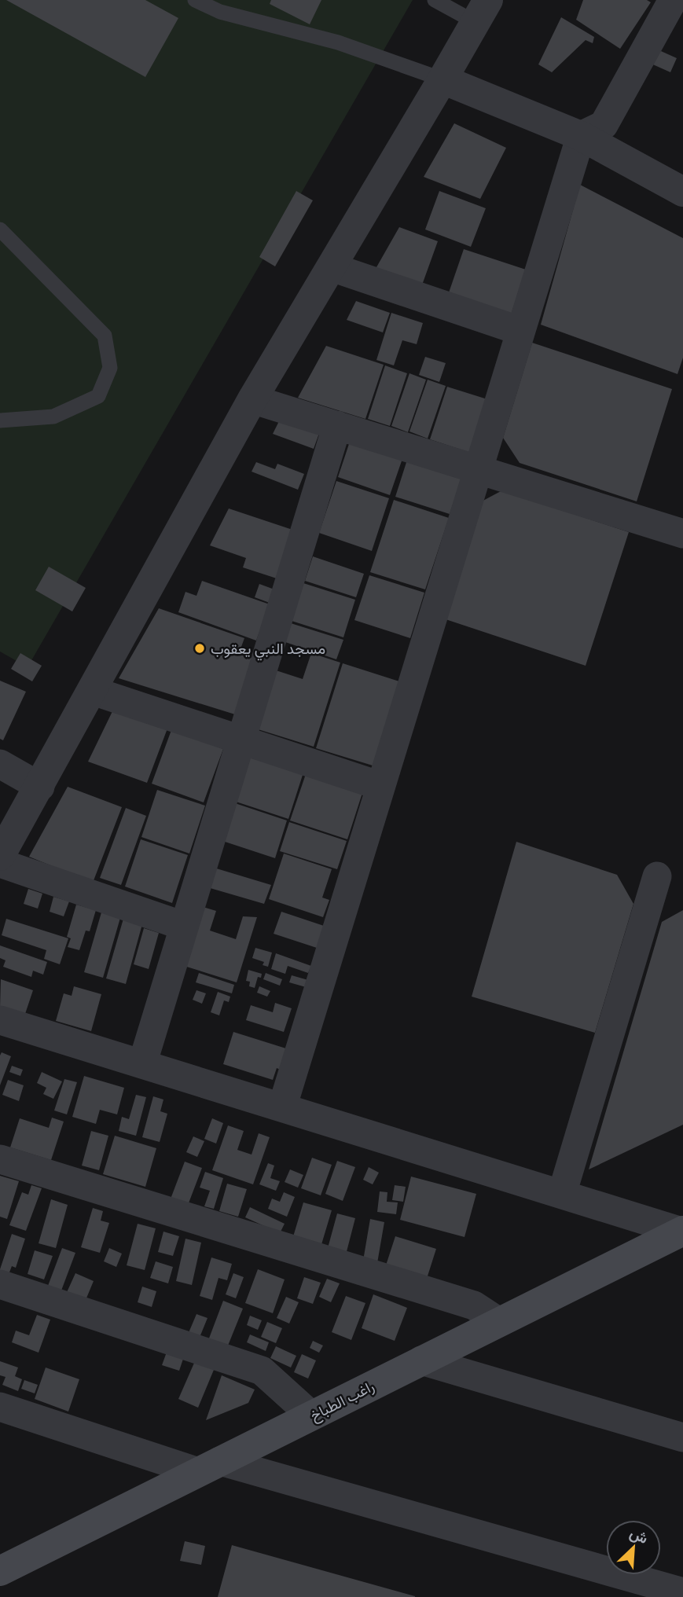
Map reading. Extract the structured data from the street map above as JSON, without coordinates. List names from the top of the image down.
{
  "streets": {
    "main road": ["راغب الطباخ"]
  },
  "places": ["مسجد النبي يعقوب"],
  "north": "top right"
}
